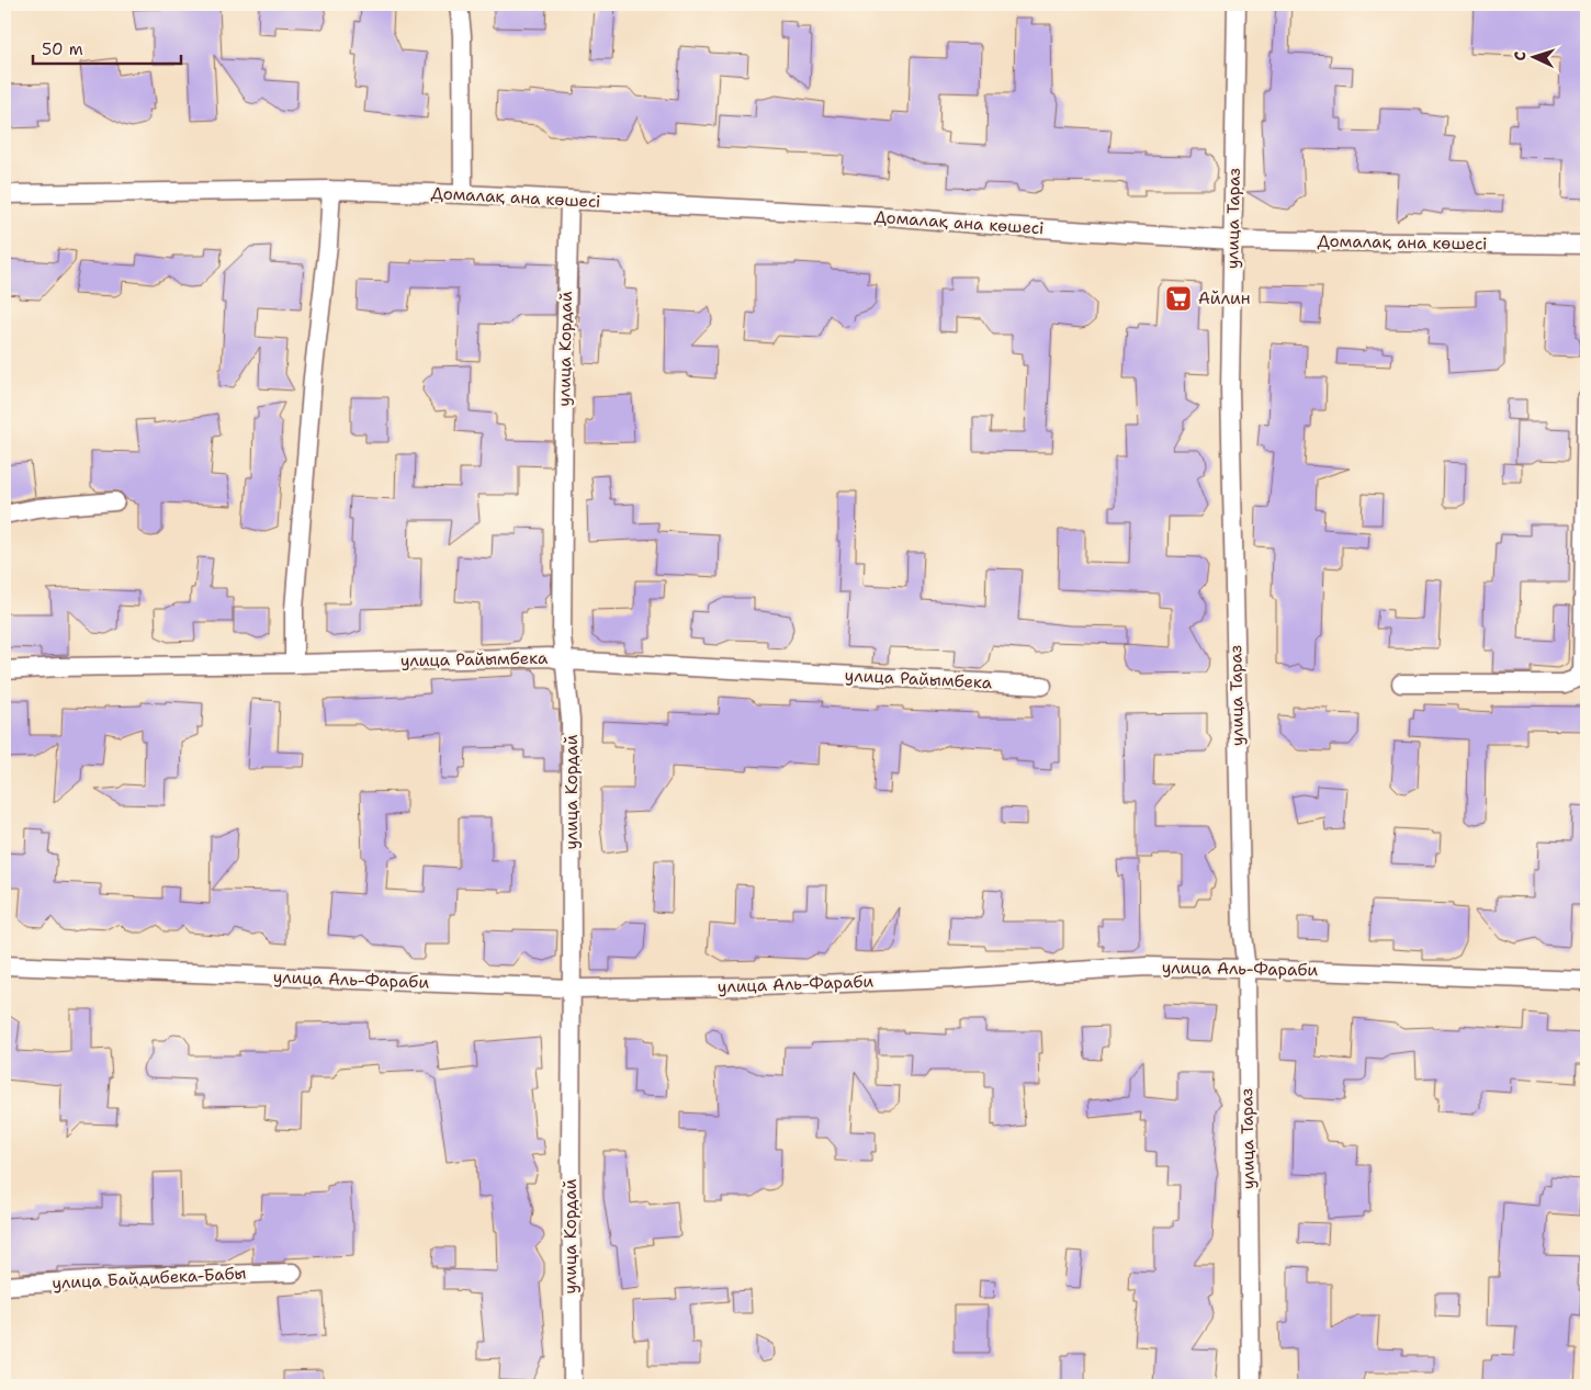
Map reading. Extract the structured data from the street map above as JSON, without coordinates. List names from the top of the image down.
{
  "streets": {
    "street": [
      "Домалақ ана көшесі",
      "улица Тараз",
      "улица Кордай",
      "улица Райымбека",
      "улица Аль-Фараби",
      "улица Байдибека-Бабы"
    ]
  },
  "crossings": [
    ["Домалақ ана көшесі", "улица Тараз"],
    ["Домалақ ана көшесі", "улица Кордай"],
    ["улица Тараз", "улица Аль-Фараби"],
    ["улица Кордай", "улица Райымбека"],
    ["улица Кордай", "улица Аль-Фараби"]
  ],
  "places": {
    "supermarket": ["Айлин"]
  },
  "scale_bar": "50 m",
  "north": "left"
}
